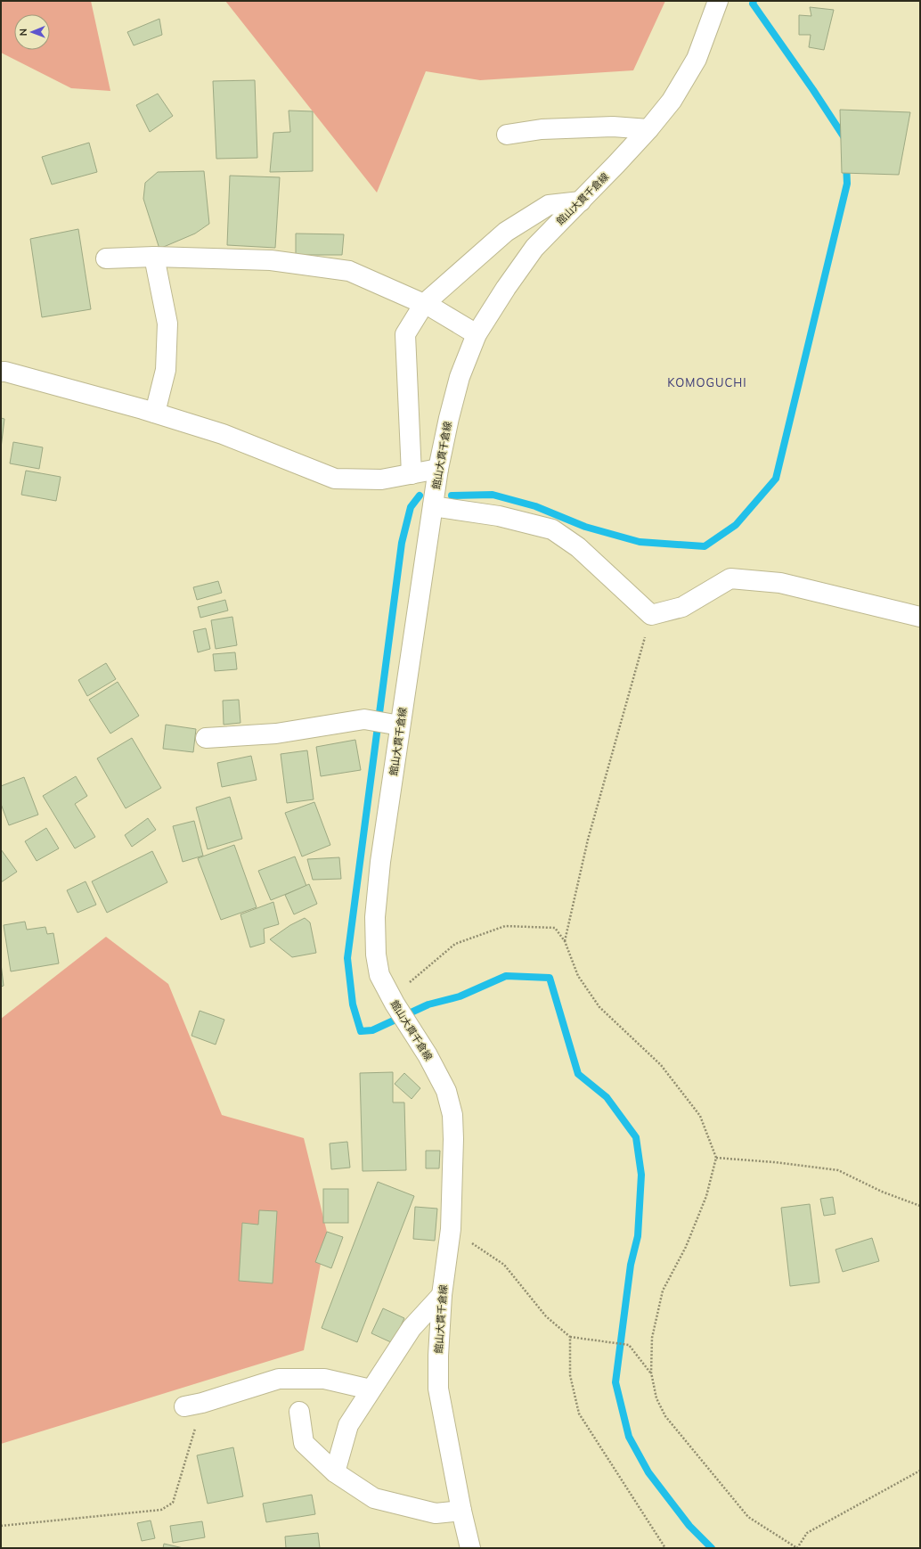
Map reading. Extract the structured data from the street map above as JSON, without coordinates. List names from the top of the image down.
{
  "streets": {
    "street": ["館山大貫千倉線"]
  },
  "districts": ["KOMOGUCHI"],
  "north": "left"
}
